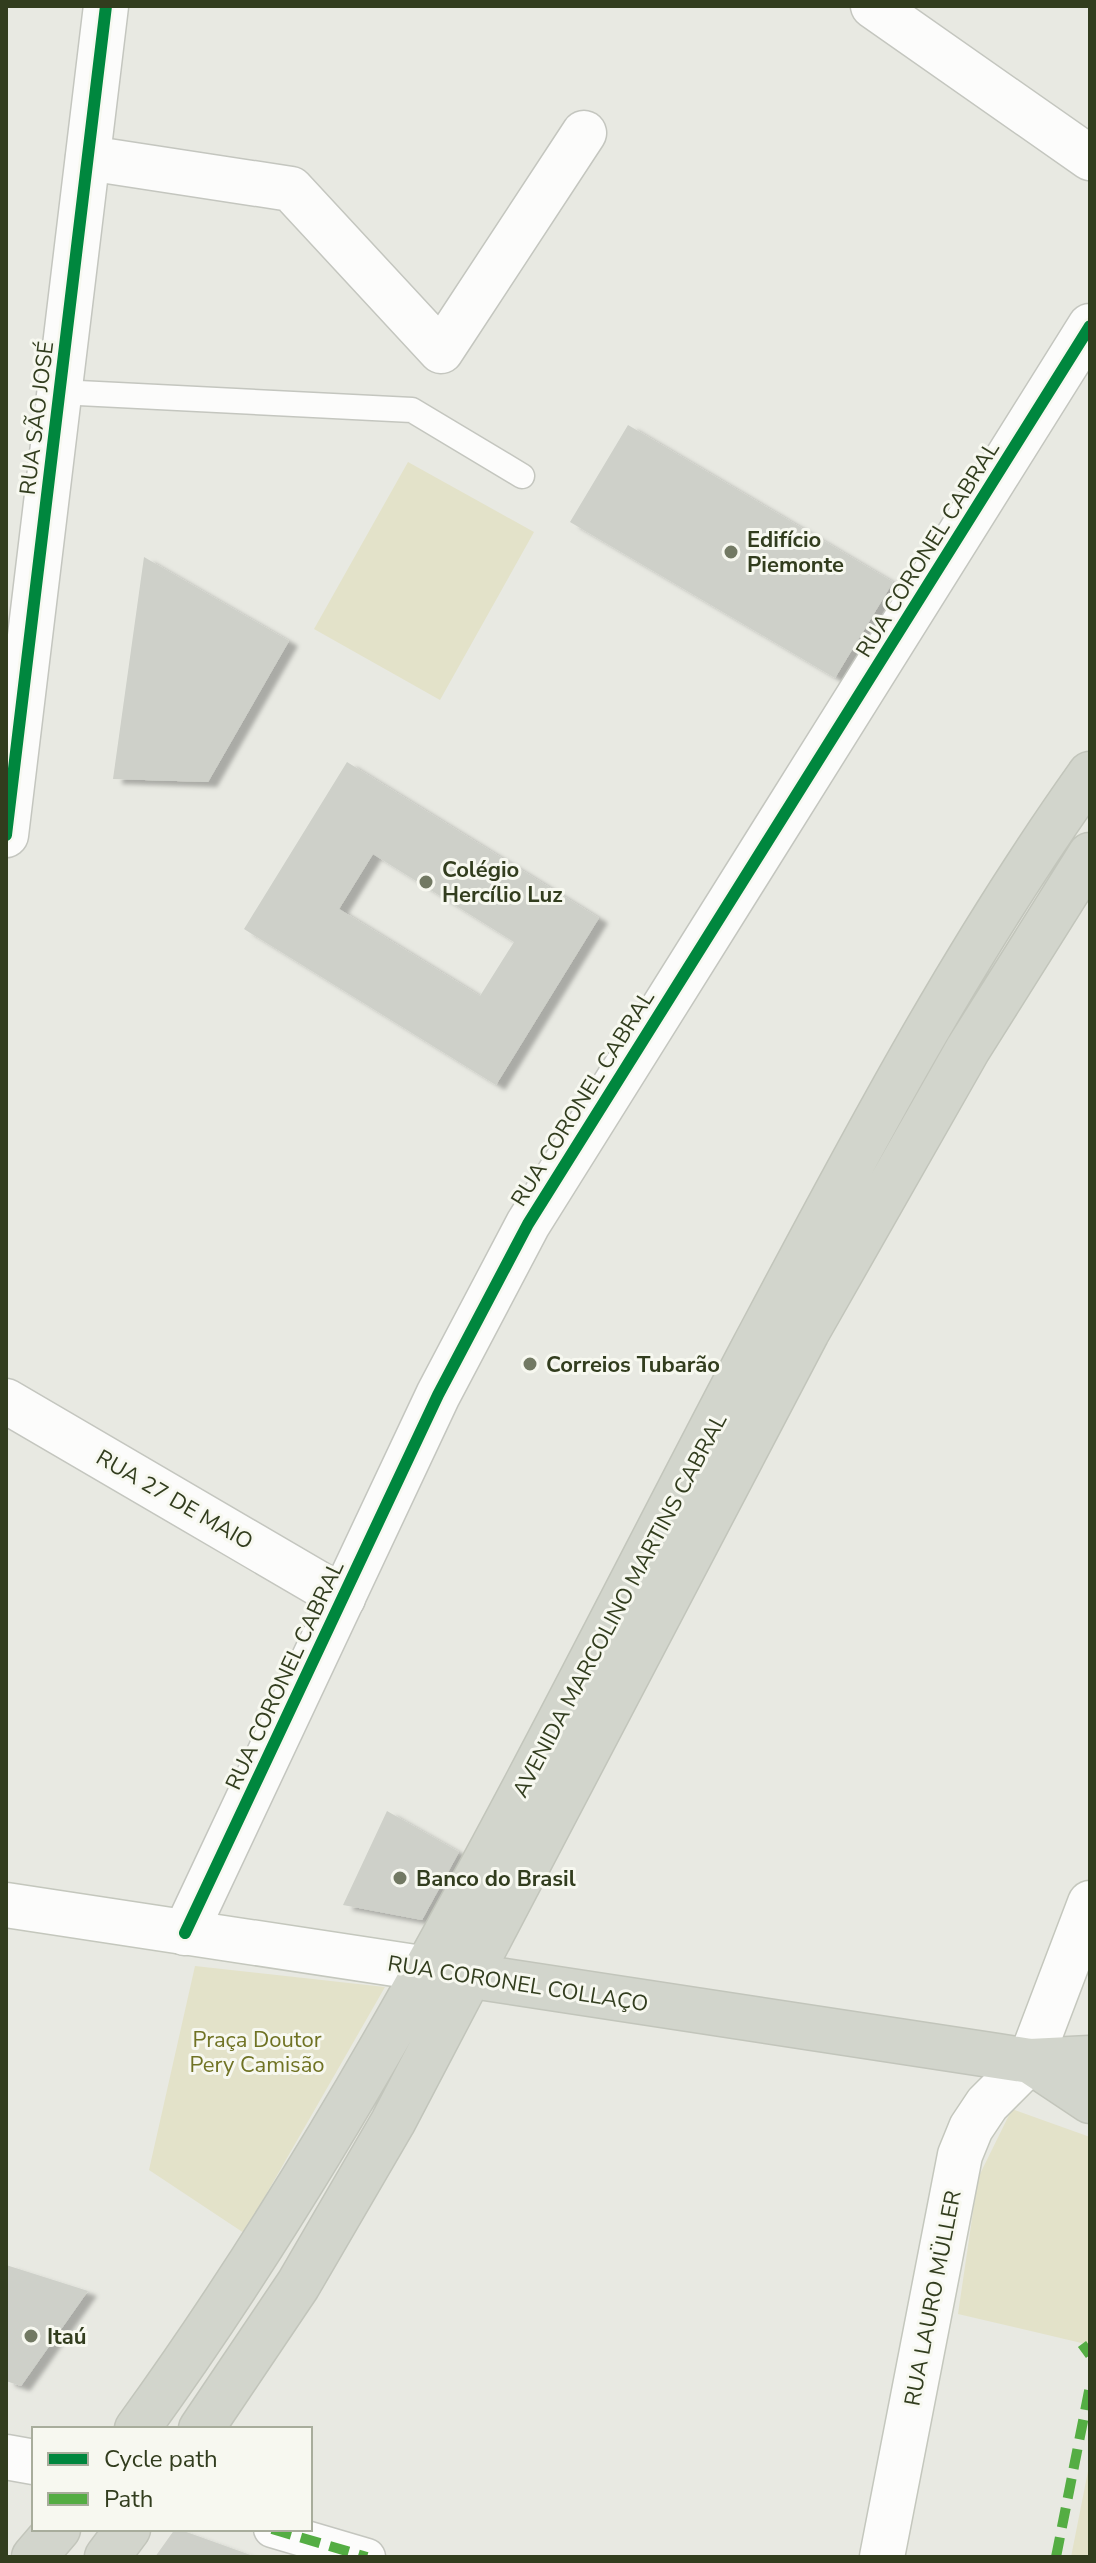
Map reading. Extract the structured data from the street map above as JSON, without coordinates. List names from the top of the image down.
{
  "streets": {
    "main road": ["AVENIDA MARCOLINO MARTINS CABRAL", "RUA CORONEL COLLAÇO"],
    "street": [
      "RUA SÃO JOSÉ",
      "RUA CORONEL CABRAL",
      "RUA 27 DE MAIO",
      "RUA LAURO MÜLLER"
    ]
  },
  "crossings": [
    ["RUA CORONEL CABRAL", "RUA 27 DE MAIO"],
    ["RUA CORONEL CABRAL", "RUA CORONEL COLLAÇO"],
    ["AVENIDA MARCOLINO MARTINS CABRAL", "RUA CORONEL COLLAÇO"],
    ["RUA CORONEL COLLAÇO", "RUA LAURO MÜLLER"]
  ],
  "parks": ["Praça Doutor Pery Camisão"],
  "places": [
    "Edifício Piemonte",
    "Colégio Hercílio Luz",
    "Correios Tubarão",
    "Banco do Brasil",
    "Itaú"
  ],
  "legend": ["Cycle path", "Path"]
}
